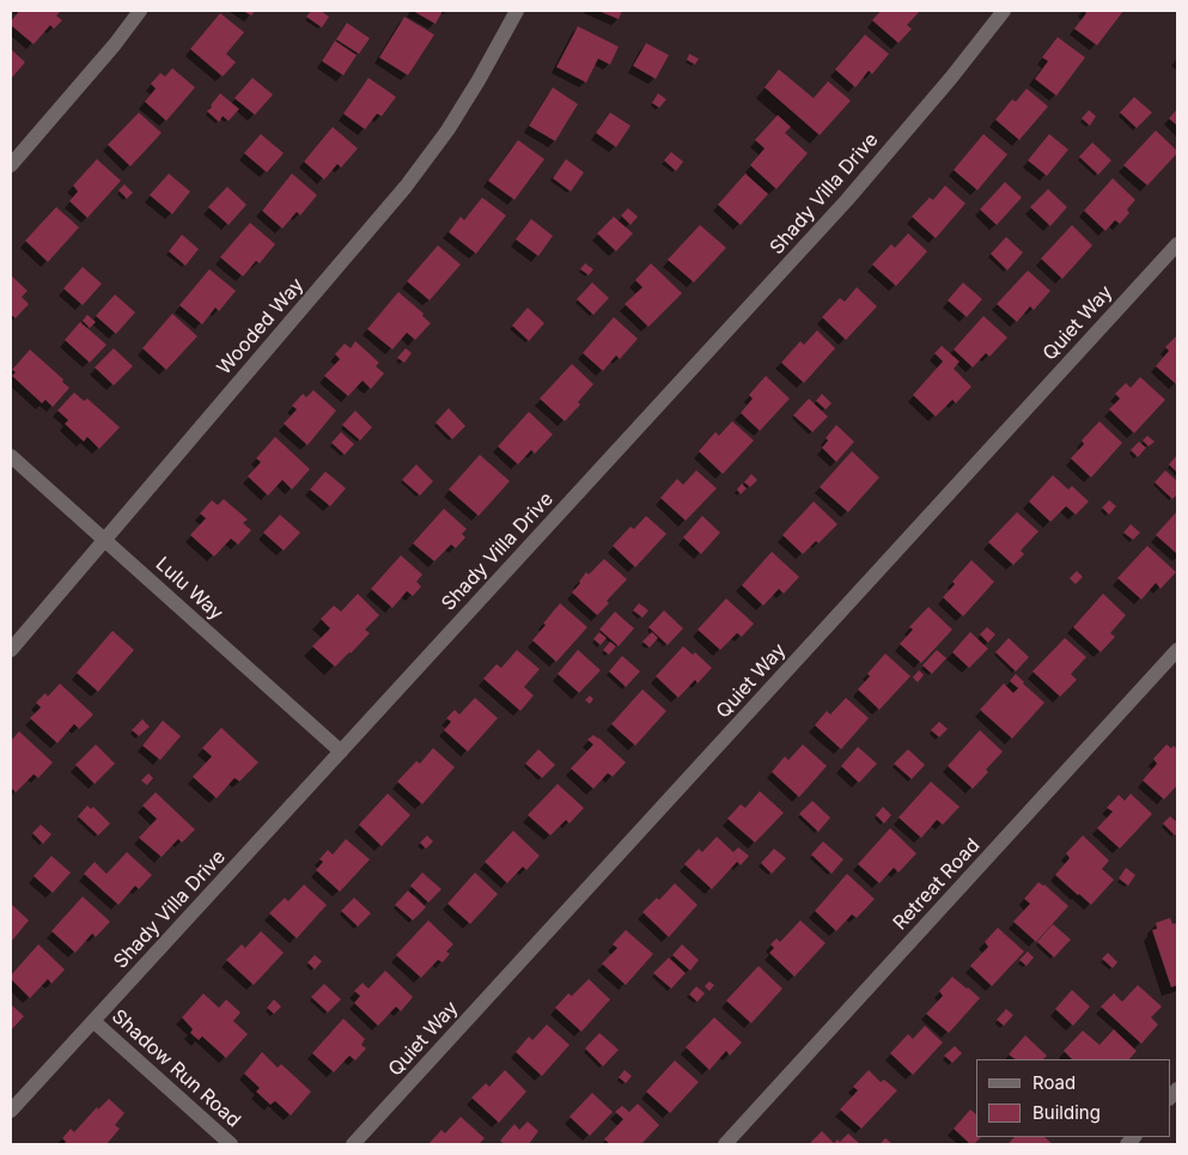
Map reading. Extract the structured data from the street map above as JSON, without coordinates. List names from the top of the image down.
{
  "streets": {
    "street": [
      "Shady Villa Drive",
      "Quiet Way",
      "Wooded Way",
      "Lulu Way",
      "Retreat Road",
      "Shadow Run Road"
    ]
  },
  "crossings": [
    ["Shady Villa Drive", "Lulu Way"],
    ["Shady Villa Drive", "Shadow Run Road"],
    ["Wooded Way", "Lulu Way"]
  ],
  "legend": ["Road", "Building"]
}
